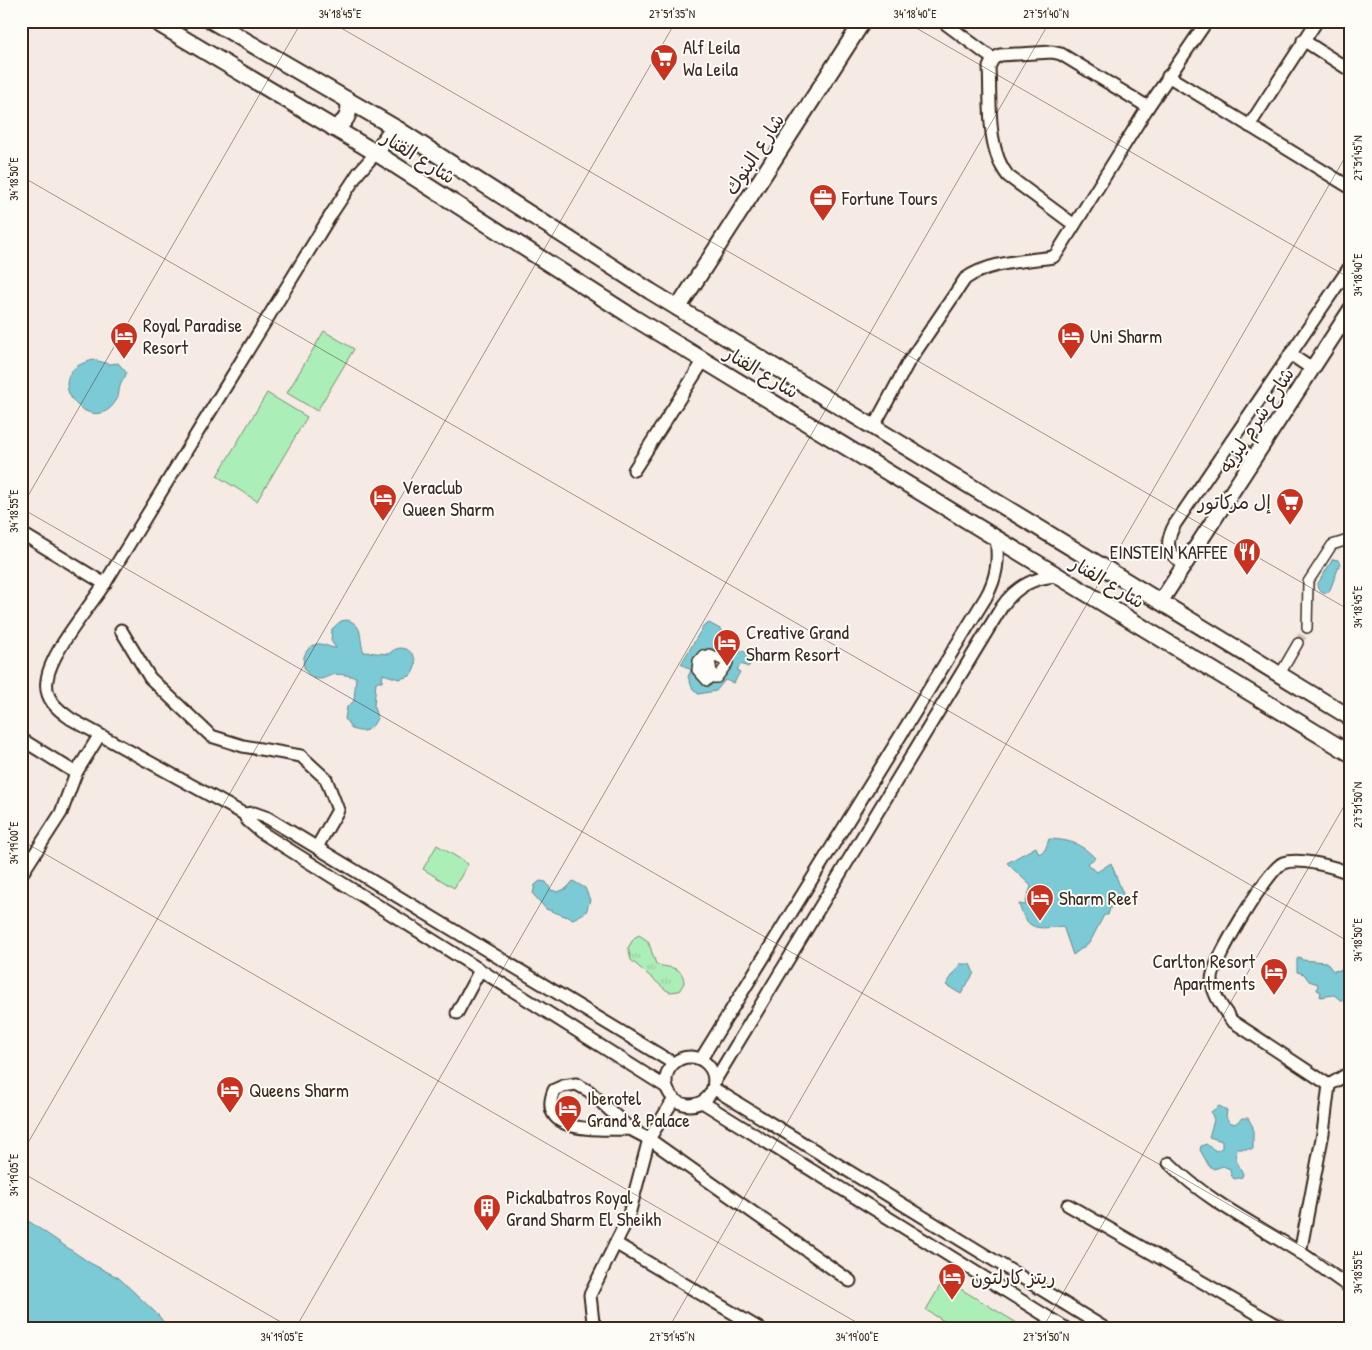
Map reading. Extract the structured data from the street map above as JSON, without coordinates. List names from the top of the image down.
{
  "streets": {
    "main road": ["شارع البنوك", "شارع الفنار"],
    "street": ["شارع شرم ليزيه"]
  },
  "crossings": [
    ["شارع البنوك", "شارع الفنار"],
    ["شارع الفنار", "شارع شرم ليزيه"]
  ],
  "places": {
    "supermarket": ["Alf Leila Wa Leila", "إل مركاتور"],
    "office": ["Fortune Tours"],
    "hotel": [
      "Royal Paradise Resort",
      "Uni Sharm",
      "Veraclub Queen Sharm",
      "Creative Grand Sharm Resort",
      "Sharm Reef",
      "Carlton Resort Apartments",
      "Queens Sharm",
      "Iberotel Grand & Palace",
      "ريتز كارلتون"
    ],
    "restaurant": ["EINSTEIN KAFFEE"],
    "building": ["Pickalbatros Royal Grand Sharm El Sheikh"]
  },
  "coordinates": [
    "34°18'45\"E",
    "27°51'35\"N",
    "34°18'40\"E",
    "27°51'40\"N",
    "27°51'45\"N",
    "34°18'50\"E",
    "34°18'55\"E",
    "27°51'50\"N",
    "34°19'00\"E",
    "34°19'05\"E"
  ]
}
